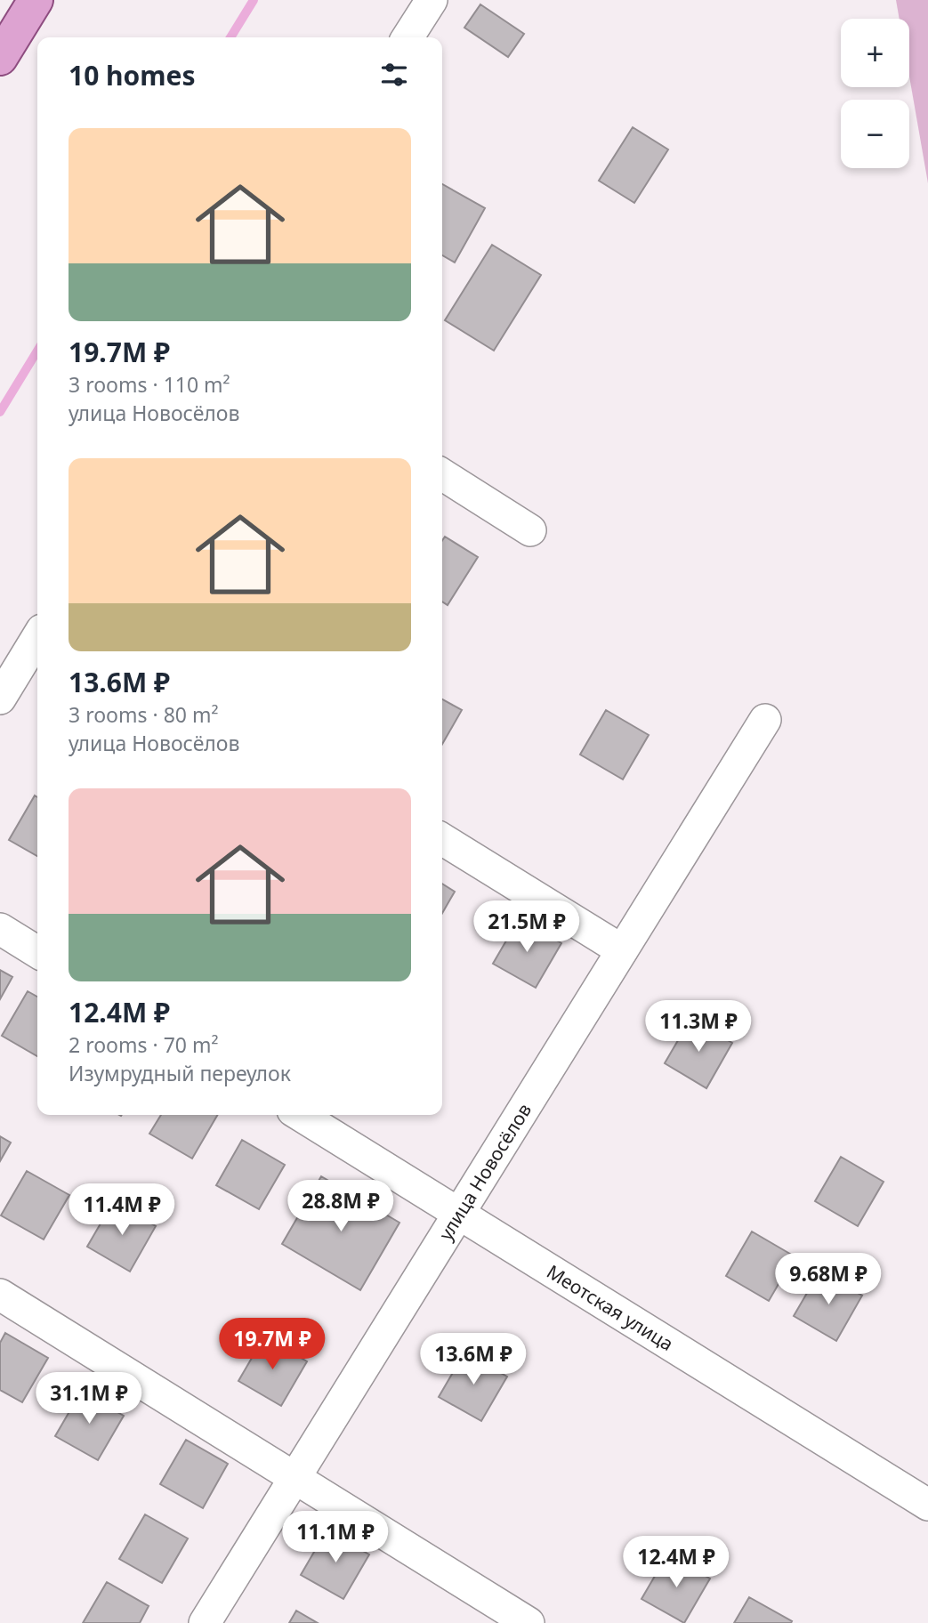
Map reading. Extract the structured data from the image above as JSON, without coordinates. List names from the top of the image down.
{
  "streets": {
    "street": ["улица Новосёлов", "Меотская улица"]
  },
  "crossings": [
    ["улица Новосёлов", "Меотская улица"]
  ],
  "page": {
    "map_buttons": ["+", "−"],
    "heading": "10 homes",
    "list": [
      {
        "name": "19.7M ₽",
        "note": "3 rooms · 110 m² · улица Новосёлов"
      },
      {
        "name": "13.6M ₽",
        "note": "3 rooms · 80 m² · улица Новосёлов"
      },
      {
        "name": "12.4M ₽",
        "note": "2 rooms · 70 m² · Изумрудный переулок"
      }
    ],
    "price": [
      "21.5M ₽",
      "11.3M ₽",
      "28.8M ₽",
      "11.4M ₽",
      "9.68M ₽",
      "19.7M ₽",
      "13.6M ₽",
      "31.1M ₽",
      "11.1M ₽",
      "12.4M ₽"
    ]
  }
}
